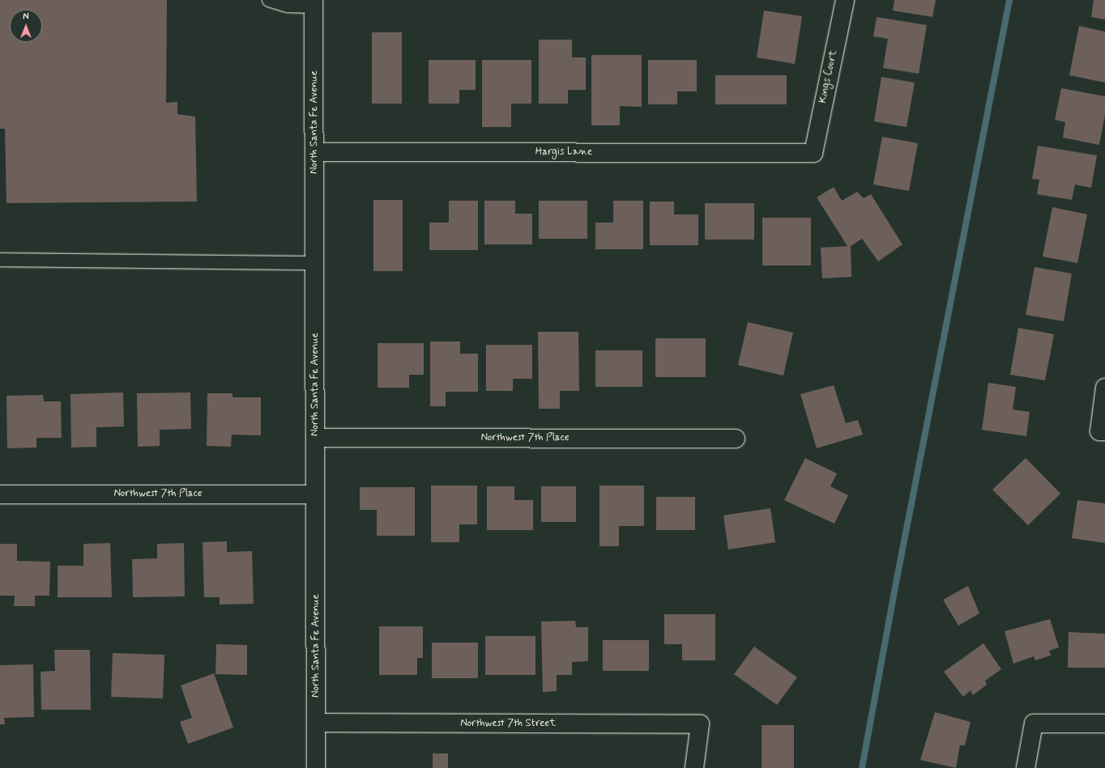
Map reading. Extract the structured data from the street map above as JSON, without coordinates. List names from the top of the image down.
{
  "streets": {
    "street": [
      "Kings Court",
      "North Santa Fe Avenue",
      "Hargis Lane",
      "Northwest 7th Place",
      "Northwest 7th Street"
    ]
  },
  "crossings": [
    ["Kings Court", "Hargis Lane"],
    ["North Santa Fe Avenue", "Hargis Lane"],
    ["North Santa Fe Avenue", "Northwest 7th Place"],
    ["North Santa Fe Avenue", "Northwest 7th Street"]
  ],
  "north": "top"
}
